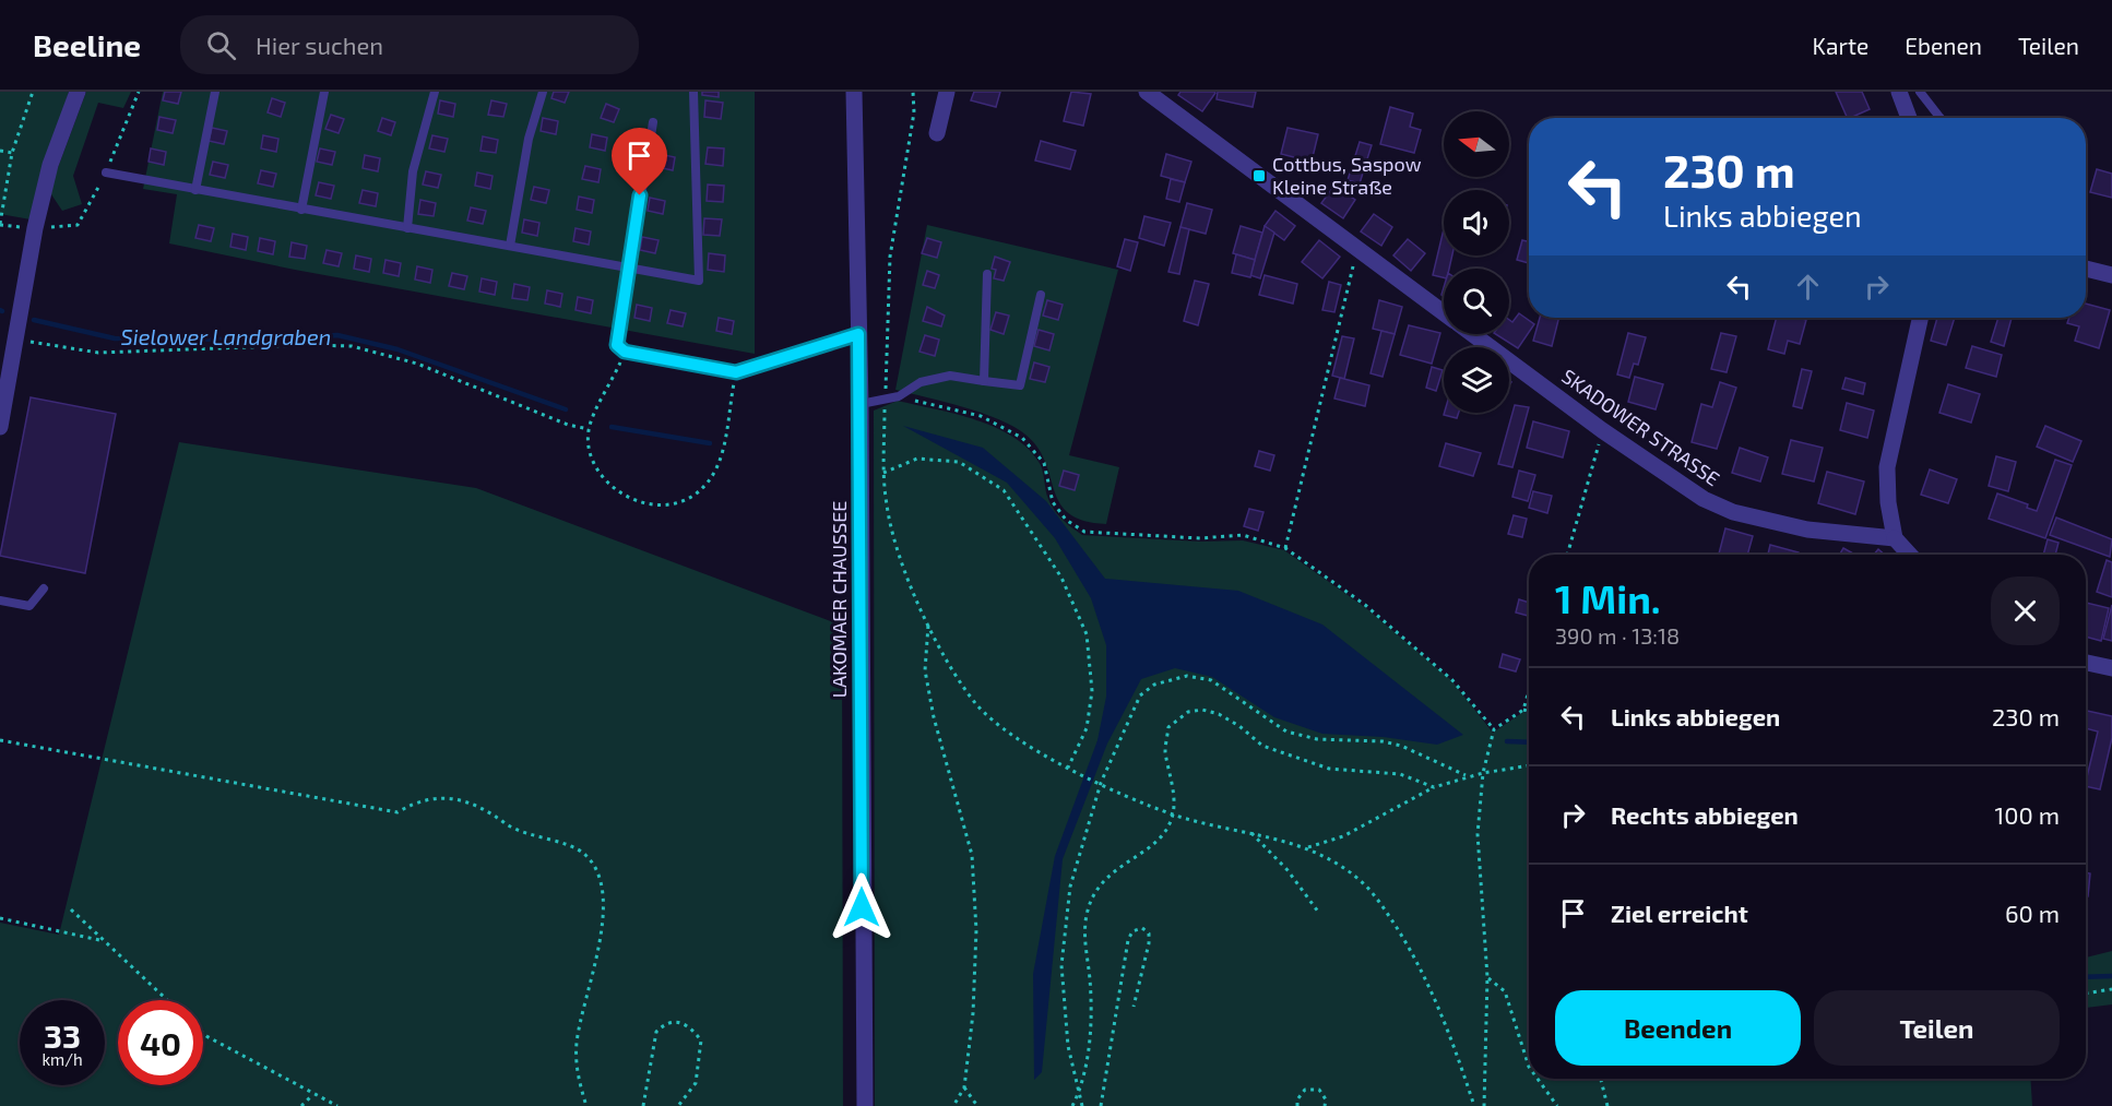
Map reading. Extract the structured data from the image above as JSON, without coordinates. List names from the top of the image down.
{
  "streets": {
    "street": ["SKADOWER STRASSE", "LAKOMAER CHAUSSEE"]
  },
  "water": ["Sielower Landgraben"],
  "places": {
    "transit": ["Cottbus, Saspow Kleine Straße"]
  },
  "north": "left",
  "page": {
    "header": "Beeline",
    "search": "Hier suchen",
    "nav": ["Karte", "Ebenen", "Teilen"],
    "turn": ["230 m", "Links abbiegen"],
    "heading": ["1 Min.", "390 m · 13:18"],
    "list": [
      {
        "name": "Links abbiegen",
        "value": "230 m"
      },
      {
        "name": "Rechts abbiegen",
        "value": "100 m"
      },
      {
        "name": "Ziel erreicht",
        "value": "60 m"
      }
    ],
    "buttons": ["Beenden", "Teilen"],
    "speed": "33 km/h",
    "limit": "40"
  }
}
